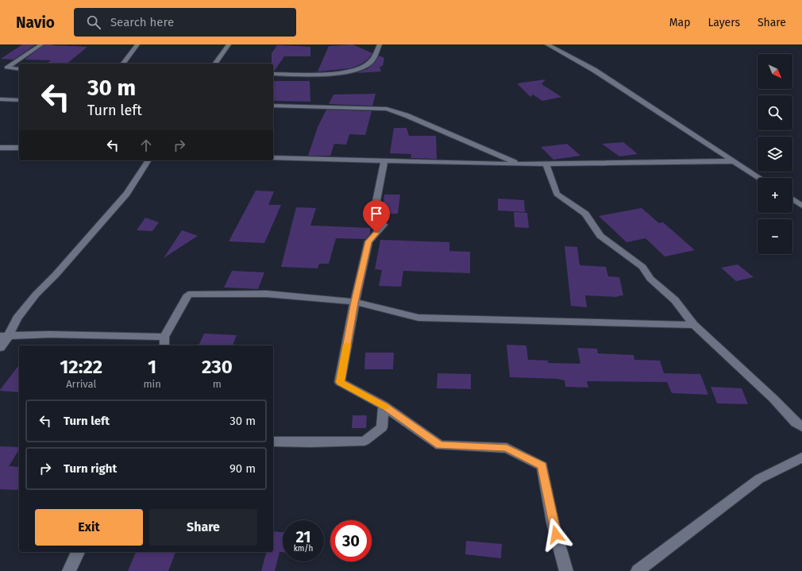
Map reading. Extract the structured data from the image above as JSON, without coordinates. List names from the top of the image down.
{
  "north": "bottom right",
  "page": {
    "header": "Navio",
    "search": "Search here",
    "nav": ["Map", "Layers", "Share"],
    "map_buttons": ["+", "−"],
    "turn": ["30 m", "Turn left"],
    "eta": [
      "12:22",
      "Arrival",
      "1",
      "min",
      "230",
      "m"
    ],
    "list": [
      {
        "name": "Turn left",
        "value": "30 m"
      },
      {
        "name": "Turn right",
        "value": "90 m"
      }
    ],
    "buttons": ["Exit", "Share"],
    "speed": "21 km/h",
    "limit": "30"
  }
}
